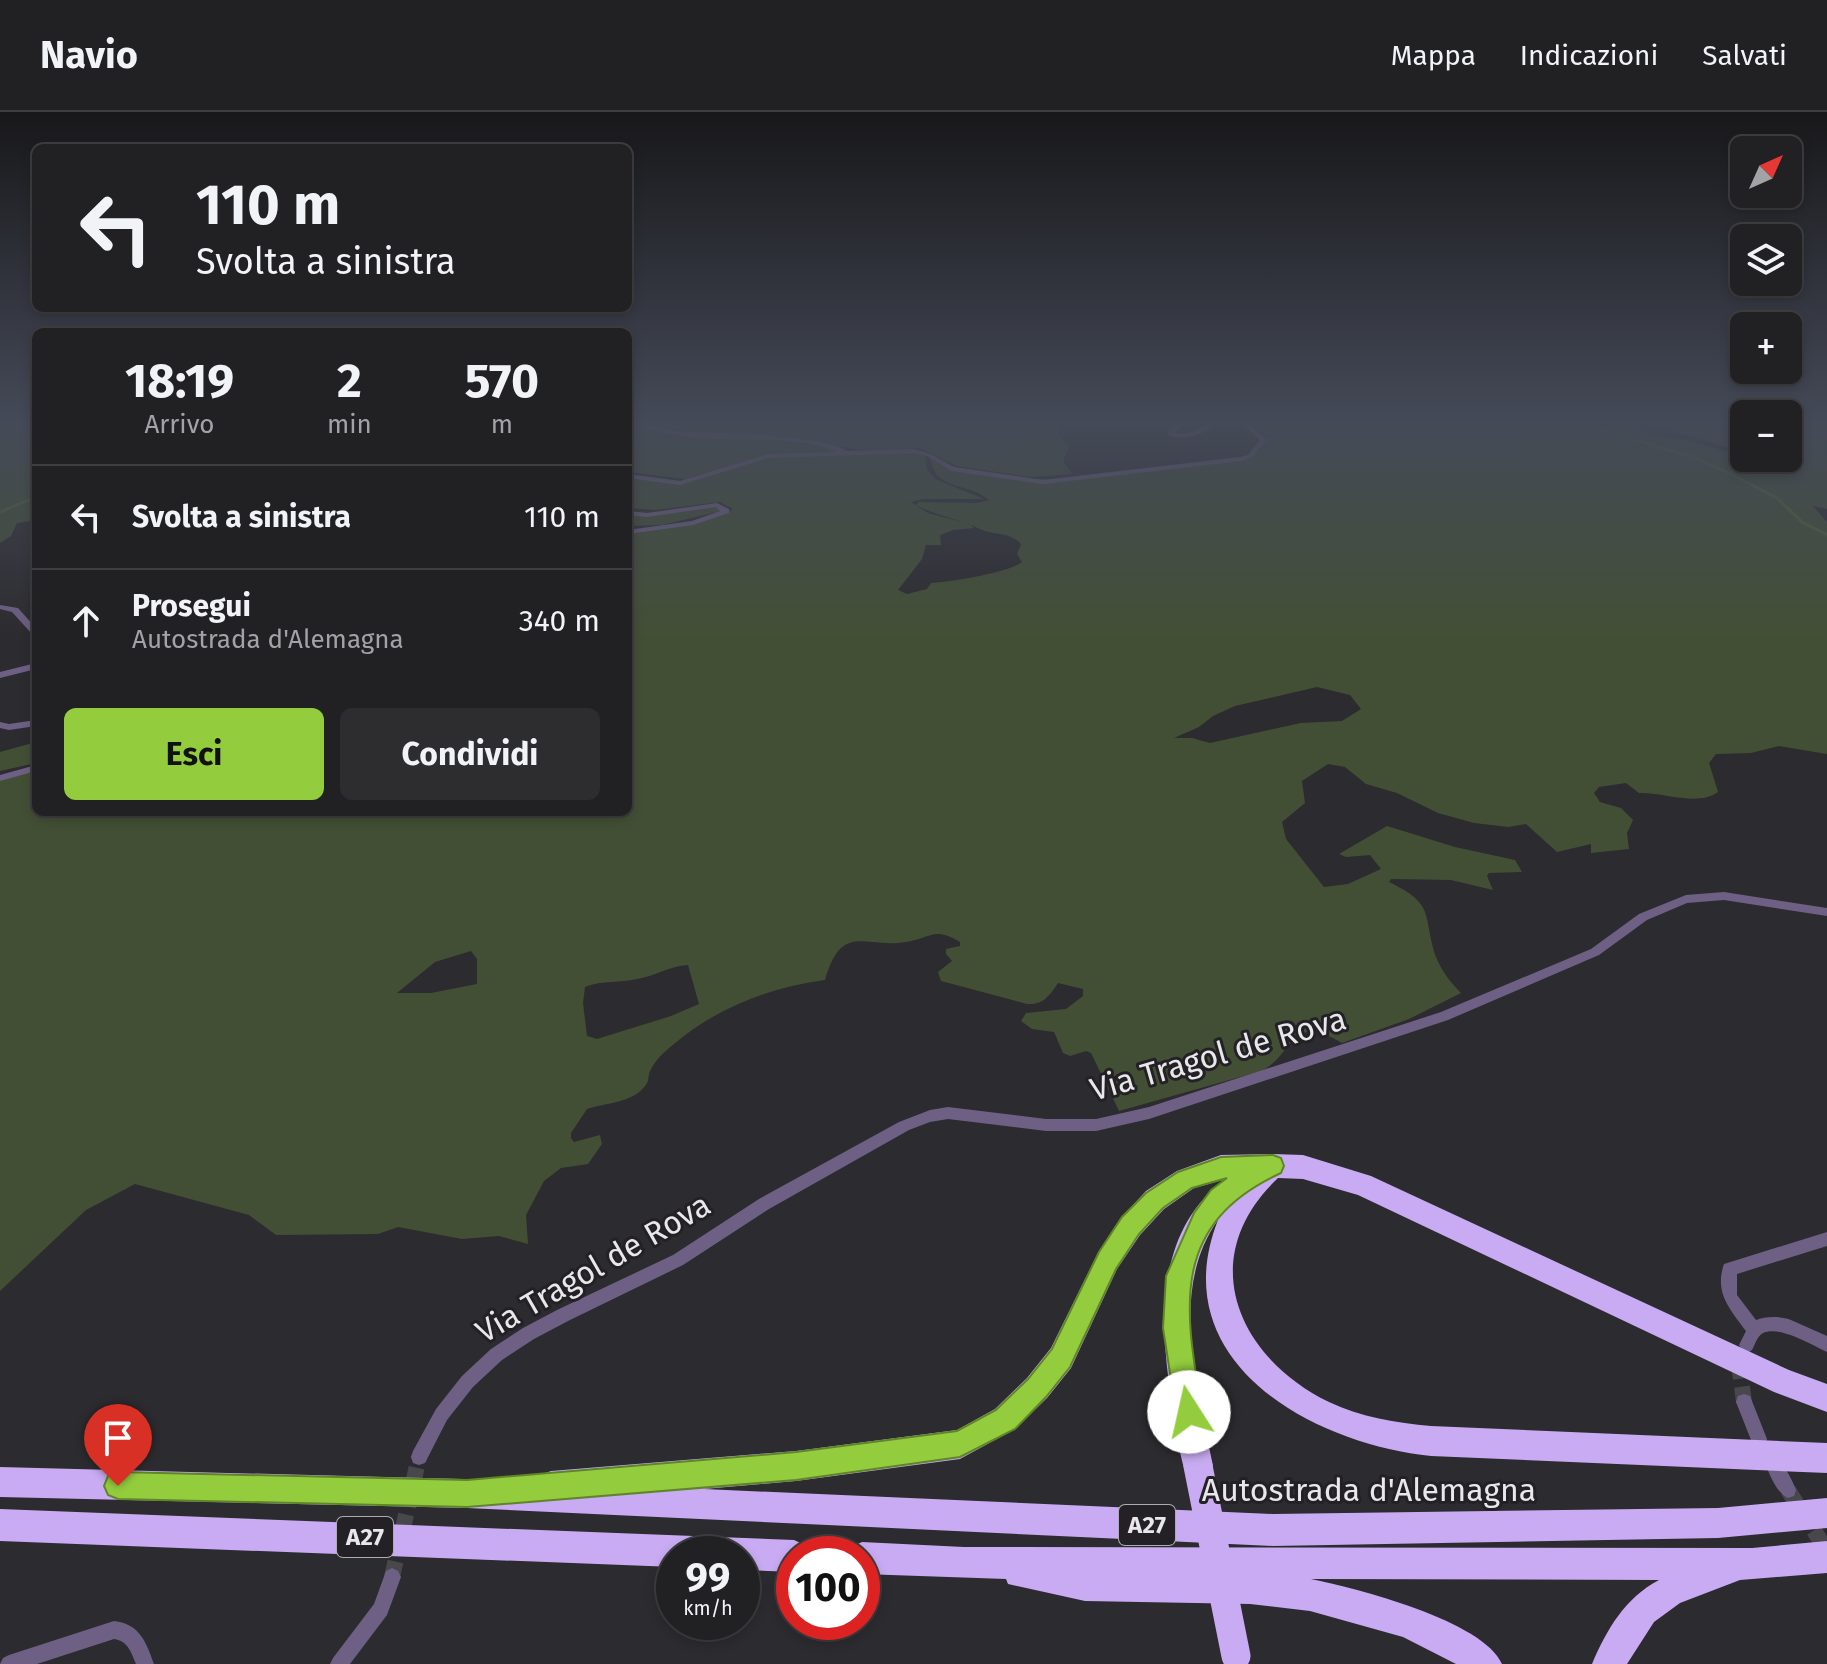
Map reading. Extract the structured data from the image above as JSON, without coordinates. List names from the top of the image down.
{
  "streets": {
    "highway": ["Autostrada d'Alemagna", "A27"],
    "street": ["Via Tragol de Rova"]
  },
  "crossings": [
    ["Autostrada d'Alemagna", "A27"]
  ],
  "north": "top right",
  "page": {
    "header": "Navio",
    "nav": ["Mappa", "Indicazioni", "Salvati"],
    "map_buttons": ["+", "−"],
    "turn": ["110 m", "Svolta a sinistra"],
    "eta": [
      "18:19",
      "Arrivo",
      "2",
      "min",
      "570",
      "m"
    ],
    "list": [
      {
        "name": "Svolta a sinistra",
        "value": "110 m"
      },
      {
        "name": "Prosegui",
        "note": "Autostrada d'Alemagna",
        "value": "340 m"
      }
    ],
    "buttons": ["Esci", "Condividi"],
    "speed": "99 km/h",
    "limit": "100"
  }
}
